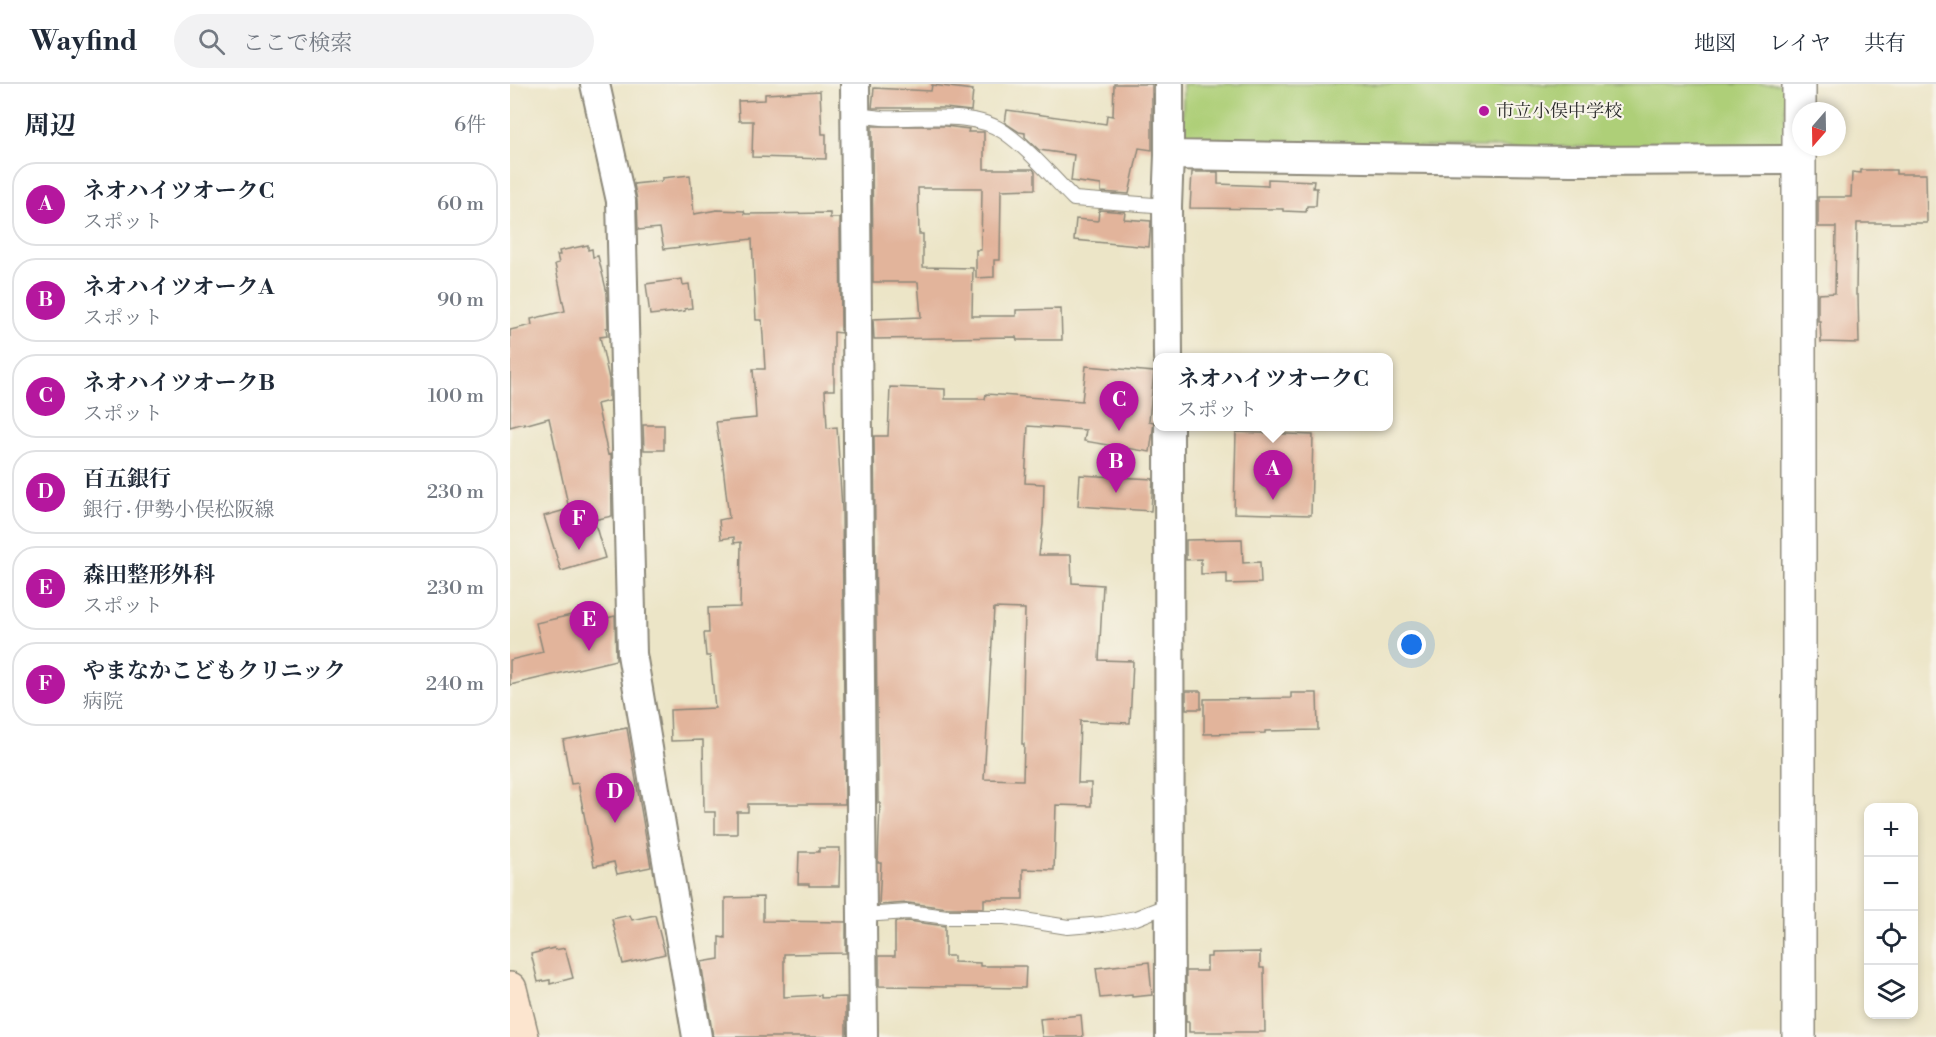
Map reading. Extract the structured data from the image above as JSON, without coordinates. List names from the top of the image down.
{
  "places": ["市立小俣中学校"],
  "north": "bottom",
  "page": {
    "header": "Wayfind",
    "search": "ここで検索",
    "nav": ["地図", "レイヤ", "共有"],
    "heading": ["周辺", "6件"],
    "list": [
      {
        "mark": "A",
        "name": "ネオハイツオークC",
        "note": "スポット",
        "value": "60 m"
      },
      {
        "mark": "B",
        "name": "ネオハイツオークA",
        "note": "スポット",
        "value": "90 m"
      },
      {
        "mark": "C",
        "name": "ネオハイツオークB",
        "note": "スポット",
        "value": "100 m"
      },
      {
        "mark": "D",
        "name": "百五銀行",
        "note": "銀行 · 伊勢小俣松阪線",
        "value": "230 m"
      },
      {
        "mark": "E",
        "name": "森田整形外科",
        "note": "スポット",
        "value": "230 m"
      },
      {
        "mark": "F",
        "name": "やまなかこどもクリニック",
        "note": "病院",
        "value": "240 m"
      }
    ],
    "popup": ["ネオハイツオークC", "スポット"],
    "pins": [
      "C",
      "B",
      "A",
      "F",
      "E",
      "D"
    ],
    "map_buttons": ["+", "−"]
  }
}
